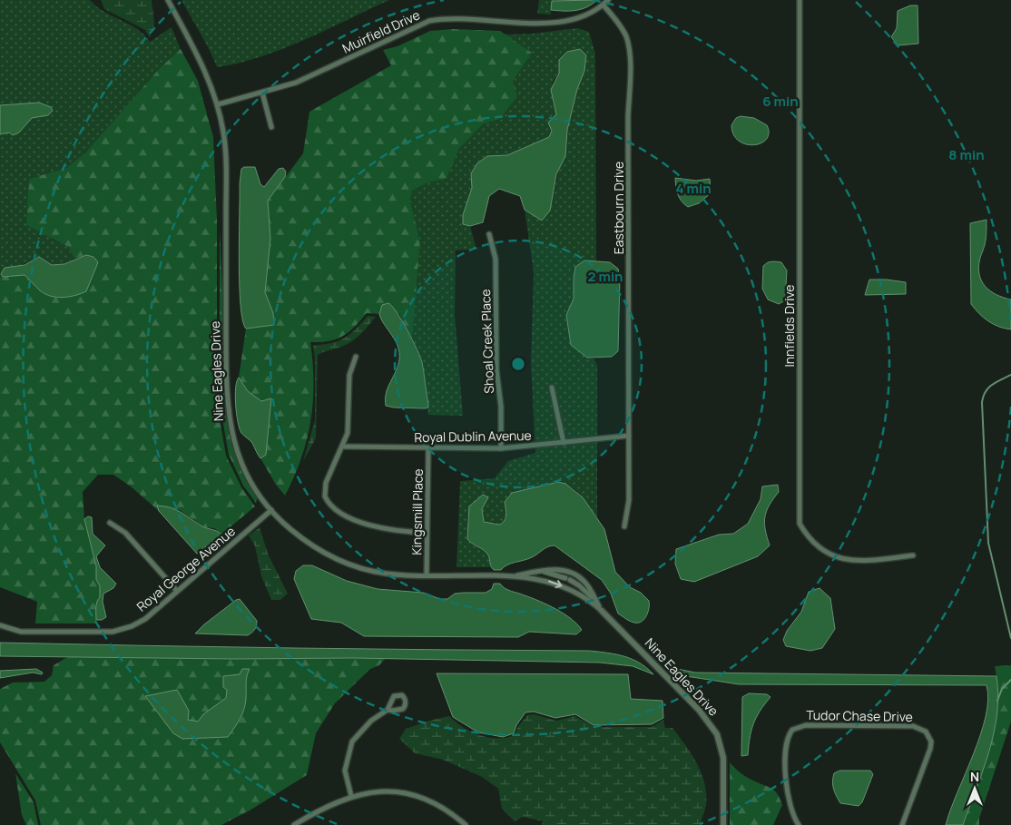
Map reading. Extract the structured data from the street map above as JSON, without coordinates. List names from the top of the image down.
{
  "streets": {
    "street": [
      "Muirfield Drive",
      "Eastbourn Drive",
      "Innfields Drive",
      "Shoal Creek Place",
      "Nine Eagles Drive",
      "Royal Dublin Avenue",
      "Kingsmill Place",
      "Royal George Avenue",
      "Tudor Chase Drive"
    ]
  },
  "crossings": [
    ["Muirfield Drive", "Eastbourn Drive"],
    ["Muirfield Drive", "Nine Eagles Drive"],
    ["Eastbourn Drive", "Royal Dublin Avenue"],
    ["Shoal Creek Place", "Royal Dublin Avenue"],
    ["Nine Eagles Drive", "Kingsmill Place"],
    ["Nine Eagles Drive", "Royal George Avenue"],
    ["Royal Dublin Avenue", "Kingsmill Place"]
  ],
  "north": "top",
  "rings": [
    "6 min",
    "8 min",
    "4 min",
    "2 min"
  ]
}
